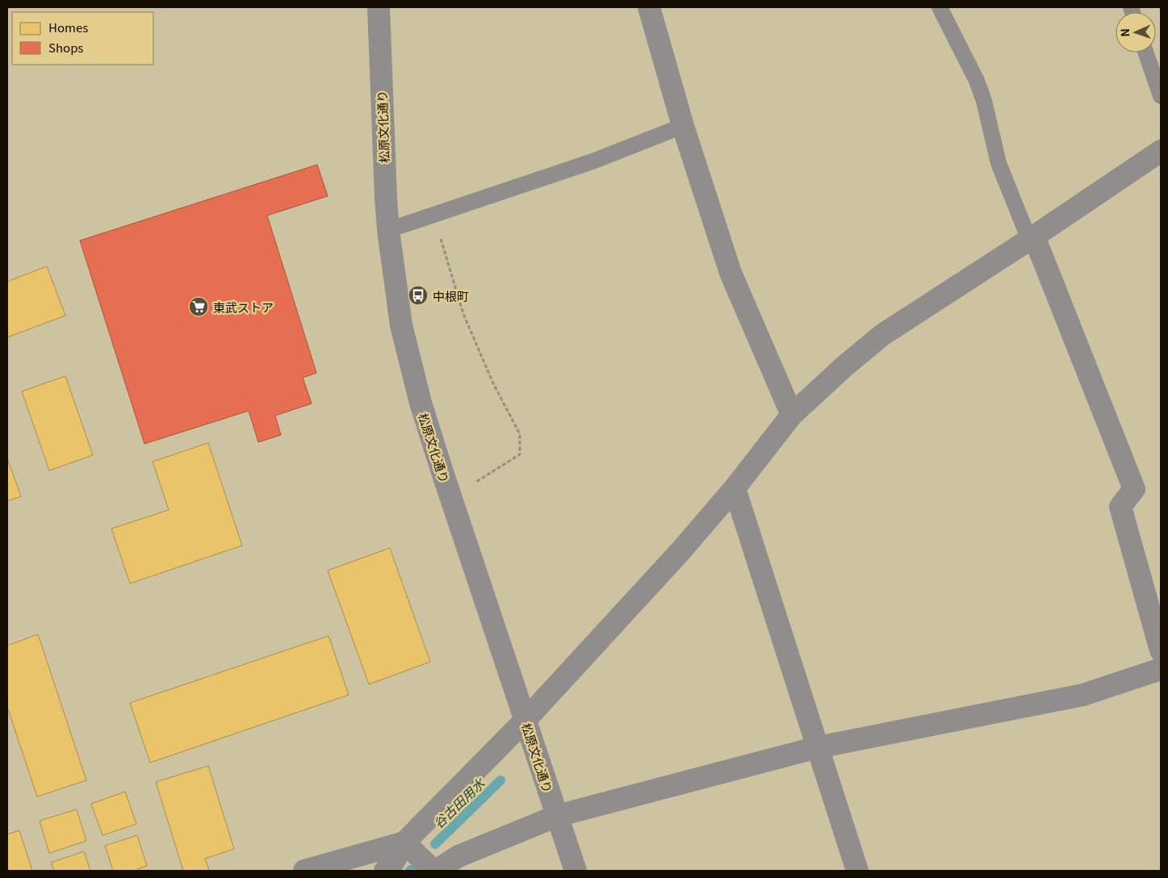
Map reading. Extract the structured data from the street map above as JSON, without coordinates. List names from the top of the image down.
{
  "streets": {
    "street": ["松原文化通り"]
  },
  "water": ["谷古田用水"],
  "places": {
    "bus stop": ["中根町"],
    "supermarket": ["東武ストア"]
  },
  "legend": ["Homes", "Shops"],
  "north": "left"
}
